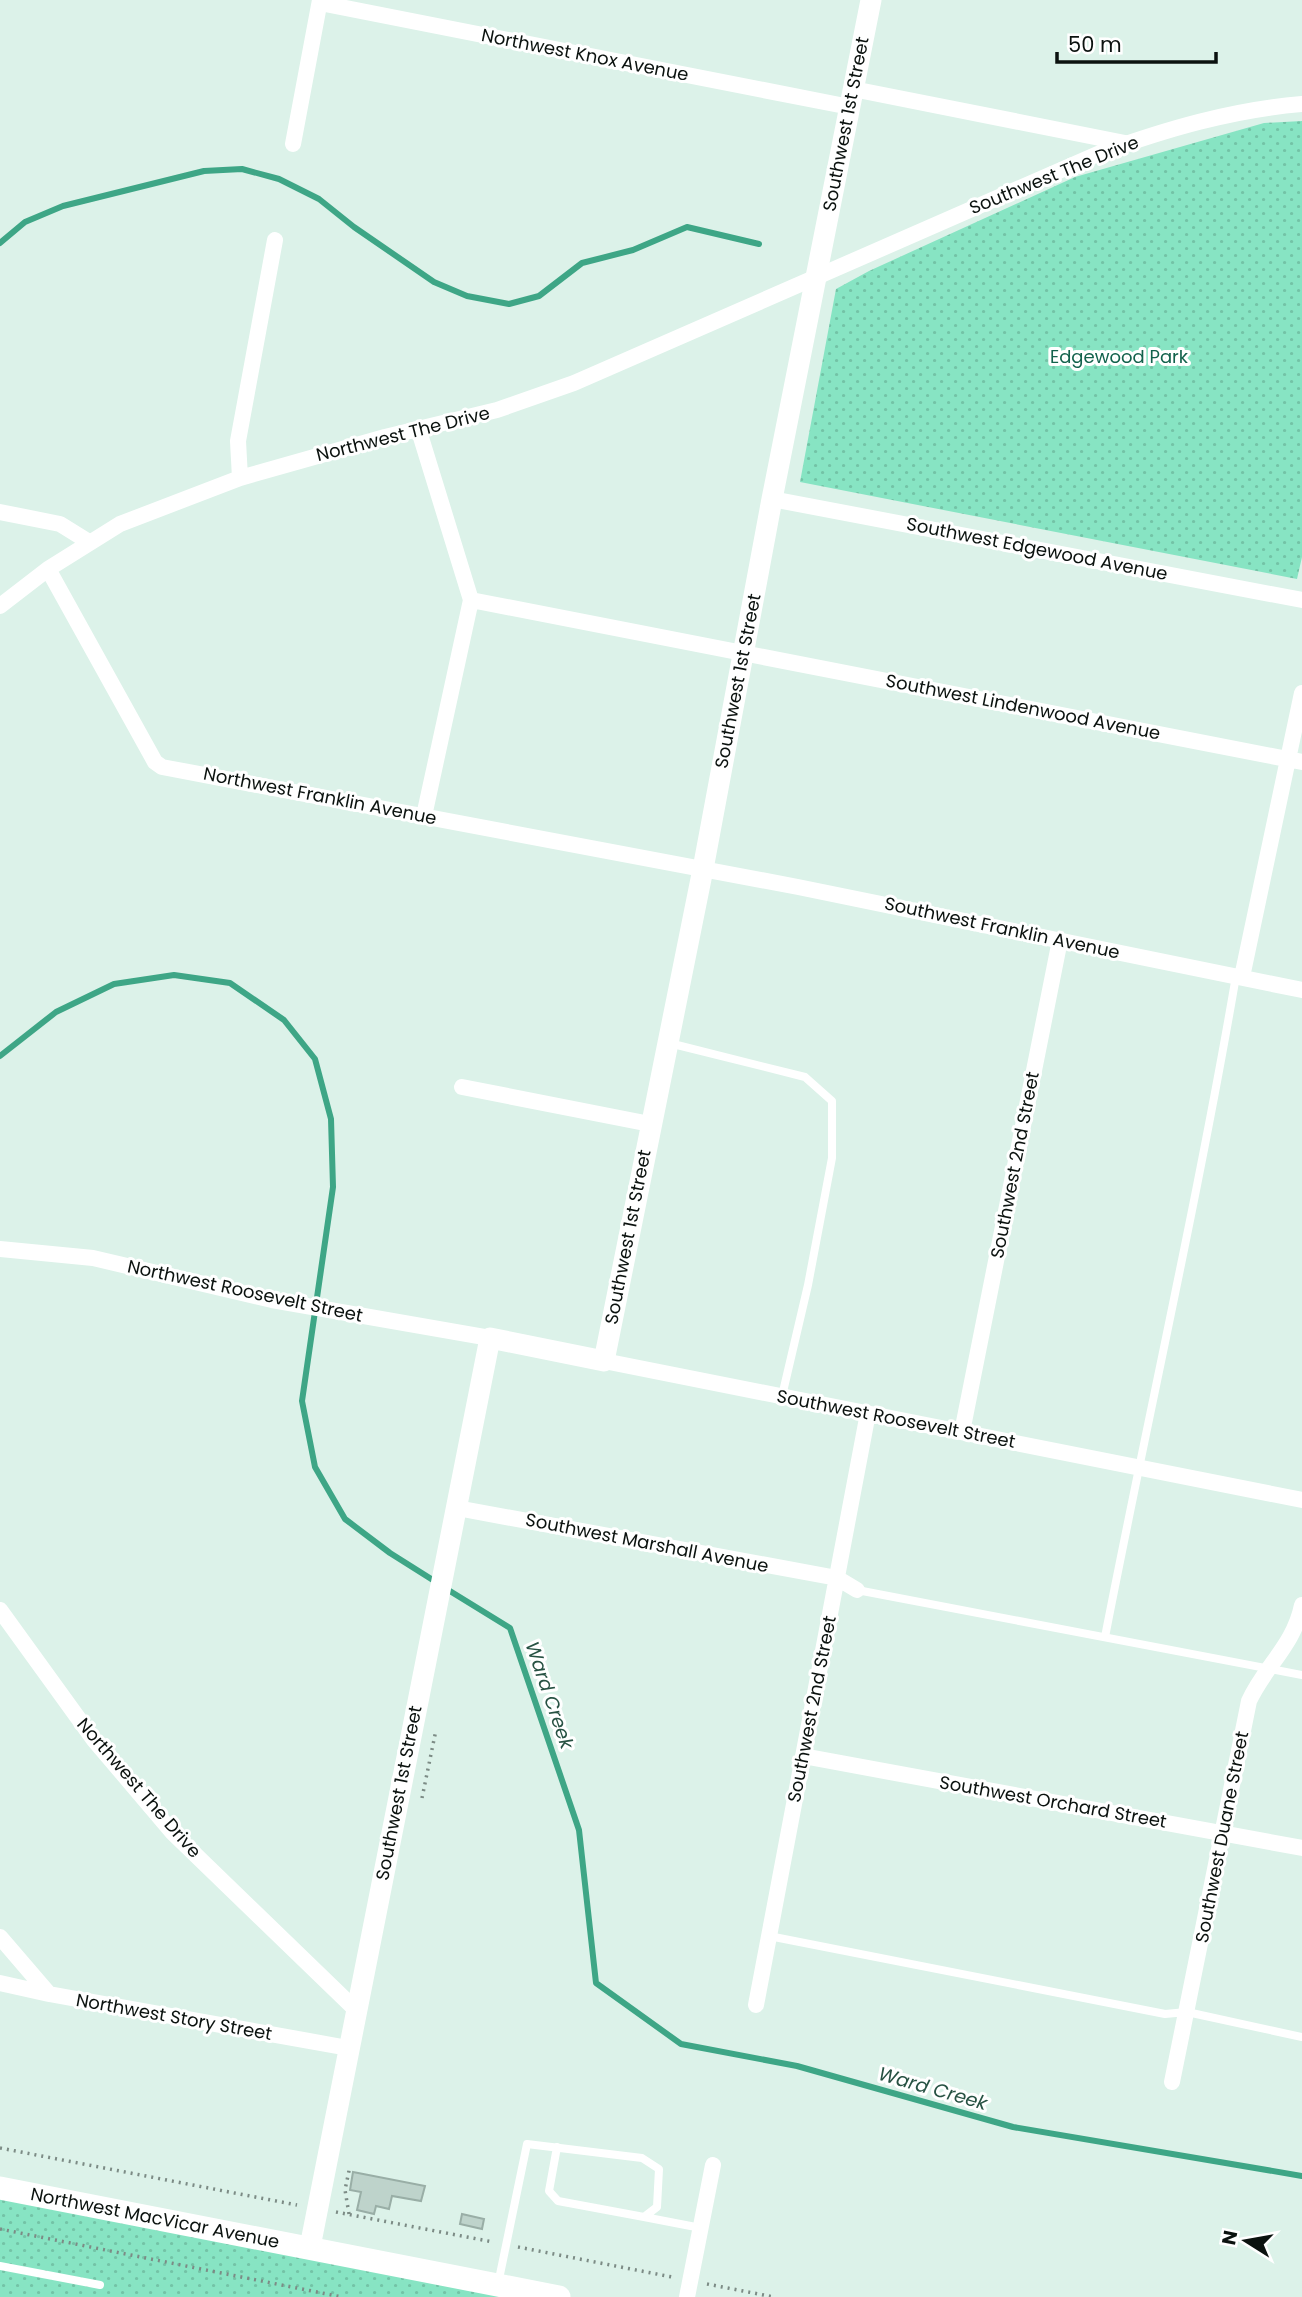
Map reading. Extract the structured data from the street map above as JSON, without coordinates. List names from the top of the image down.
{
  "streets": {
    "main road": ["Northwest MacVicar Avenue"],
    "street": [
      "Northwest Knox Avenue",
      "Southwest 1st Street",
      "Southwest The Drive",
      "Northwest The Drive",
      "Southwest Edgewood Avenue",
      "Southwest Lindenwood Avenue",
      "Northwest Franklin Avenue",
      "Southwest Franklin Avenue",
      "Southwest 2nd Street",
      "Northwest Roosevelt Street",
      "Southwest Roosevelt Street",
      "Southwest Marshall Avenue",
      "Southwest Orchard Street",
      "Southwest Duane Street",
      "Northwest Story Street"
    ]
  },
  "crossings": [
    ["Northwest Knox Avenue", "Southwest 1st Street"],
    ["Northwest Knox Avenue", "Southwest The Drive"],
    ["Southwest 1st Street", "Southwest The Drive"],
    ["Southwest 1st Street", "Northwest The Drive"],
    ["Southwest 1st Street", "Southwest Edgewood Avenue"],
    ["Southwest 1st Street", "Southwest Lindenwood Avenue"],
    ["Southwest 1st Street", "Northwest Franklin Avenue"],
    ["Southwest 1st Street", "Southwest Franklin Avenue"],
    ["Southwest 1st Street", "Northwest Roosevelt Street"],
    ["Southwest 1st Street", "Southwest Roosevelt Street"],
    ["Southwest 1st Street", "Southwest Marshall Avenue"],
    ["Southwest 1st Street", "Northwest Story Street"],
    ["Southwest 1st Street", "Northwest MacVicar Avenue"],
    ["Southwest The Drive", "Northwest The Drive"],
    ["Northwest The Drive", "Northwest Franklin Avenue"],
    ["Northwest Franklin Avenue", "Southwest Franklin Avenue"],
    ["Southwest Franklin Avenue", "Southwest 2nd Street"],
    ["Southwest 2nd Street", "Southwest Roosevelt Street"],
    ["Southwest 2nd Street", "Southwest Marshall Avenue"],
    ["Southwest 2nd Street", "Southwest Orchard Street"],
    ["Northwest Roosevelt Street", "Southwest Roosevelt Street"],
    ["Southwest Orchard Street", "Southwest Duane Street"]
  ],
  "water": ["Ward Creek"],
  "parks": ["Edgewood Park"],
  "scale_bar": "50 m",
  "north": "left"
}
